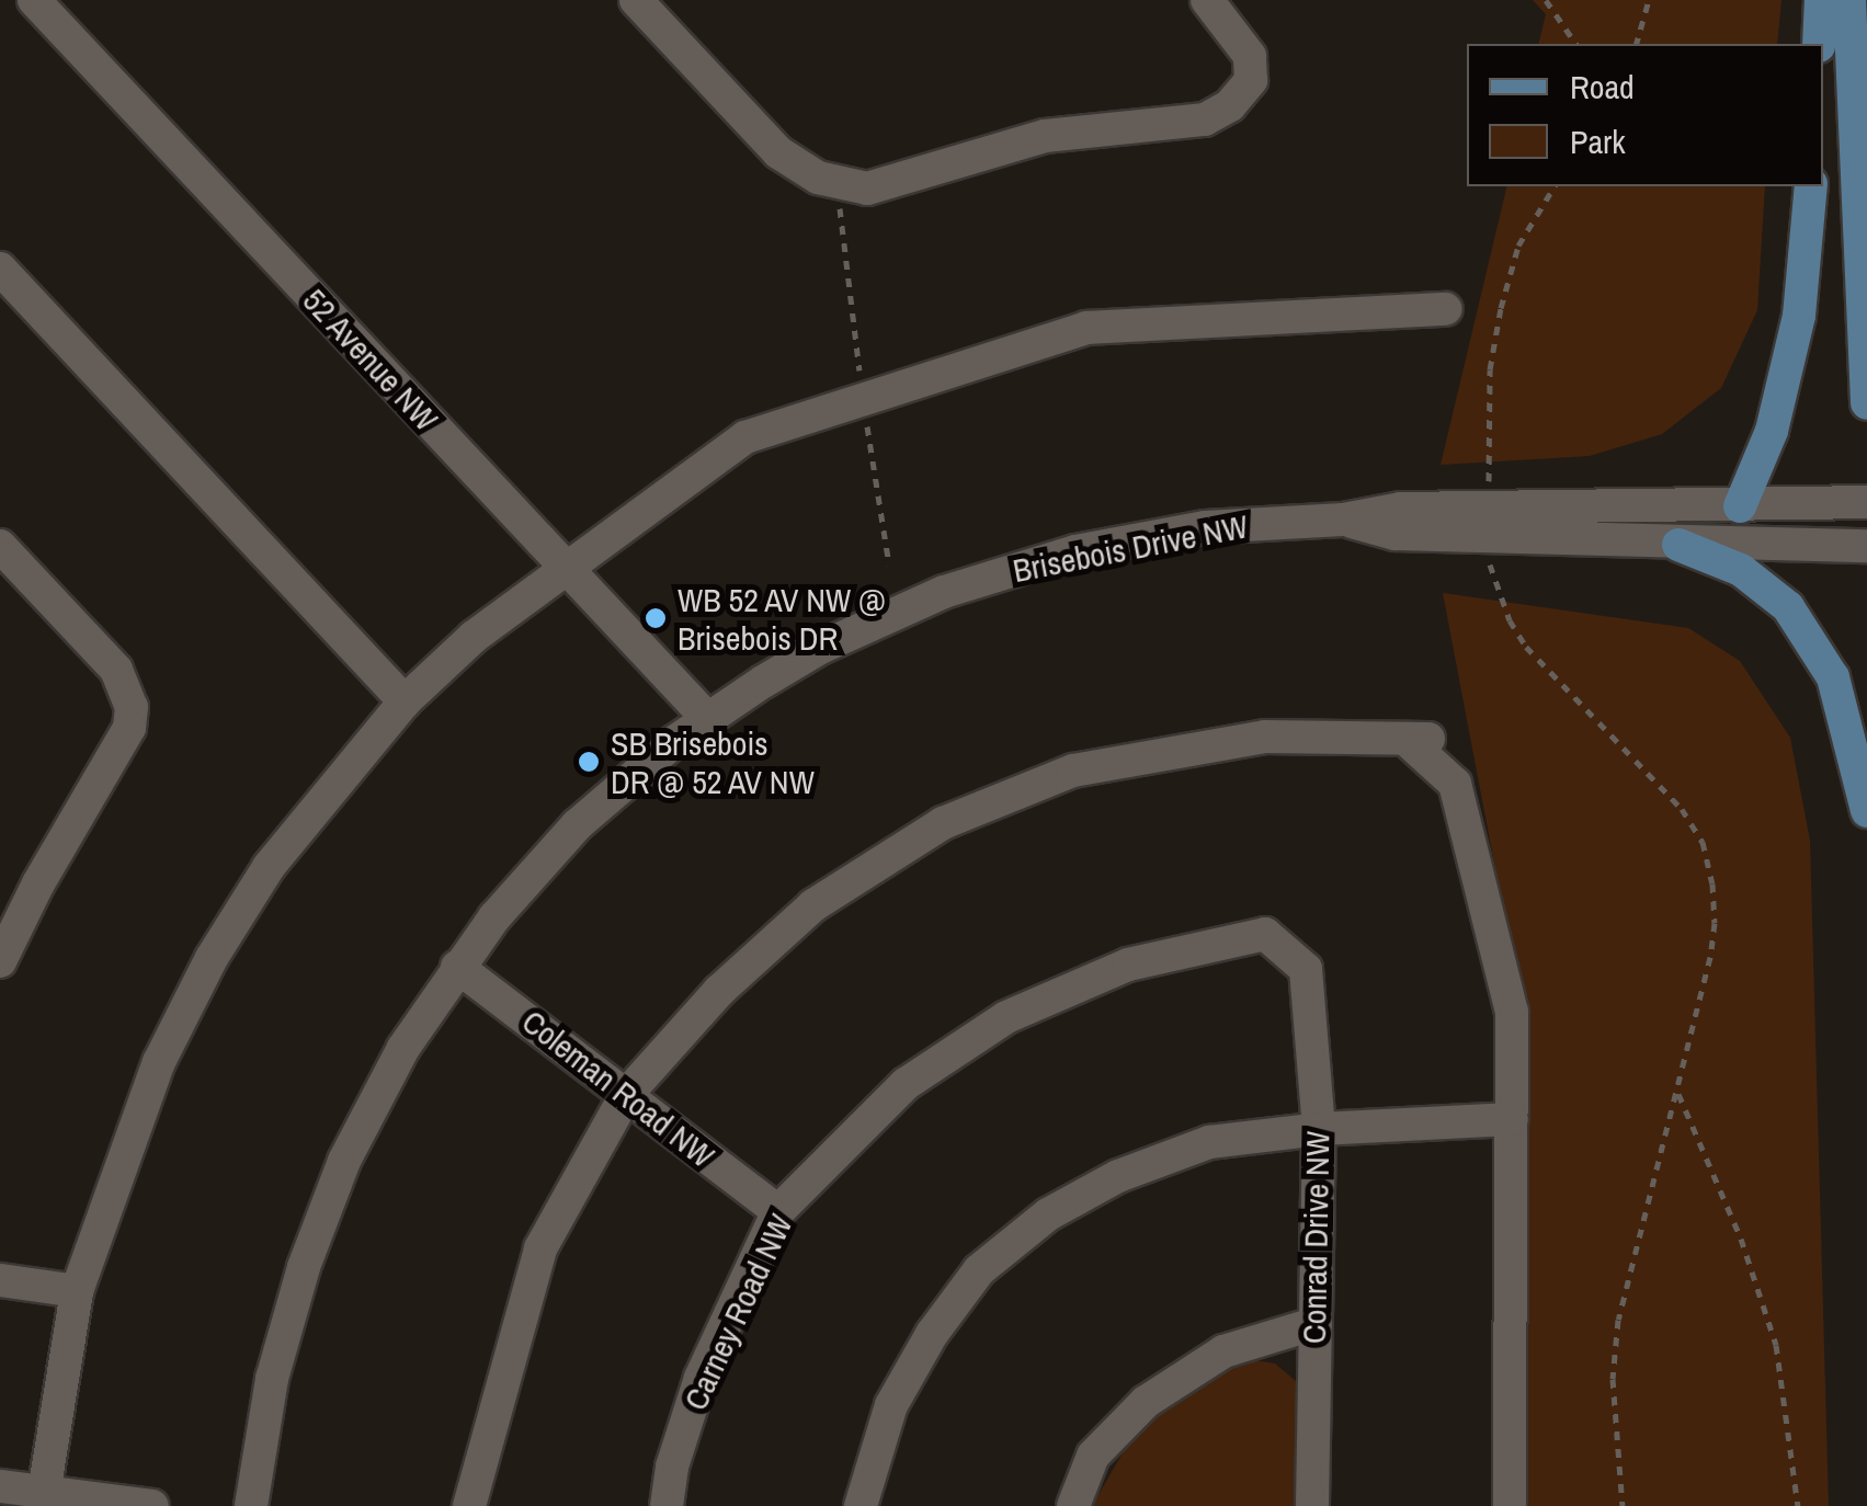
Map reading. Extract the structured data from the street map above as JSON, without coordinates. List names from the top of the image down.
{
  "streets": {
    "street": [
      "52 Avenue NW",
      "Brisebois Drive NW",
      "Coleman Road NW",
      "Conrad Drive NW",
      "Carney Road NW"
    ]
  },
  "crossings": [
    ["52 Avenue NW", "Brisebois Drive NW"],
    ["Brisebois Drive NW", "Coleman Road NW"],
    ["Coleman Road NW", "Carney Road NW"],
    ["Conrad Drive NW", "Carney Road NW"]
  ],
  "places": ["WB 52 AV NW @ Brisebois DR", "SB Brisebois DR @ 52 AV NW"],
  "legend": ["Road", "Park"]
}
